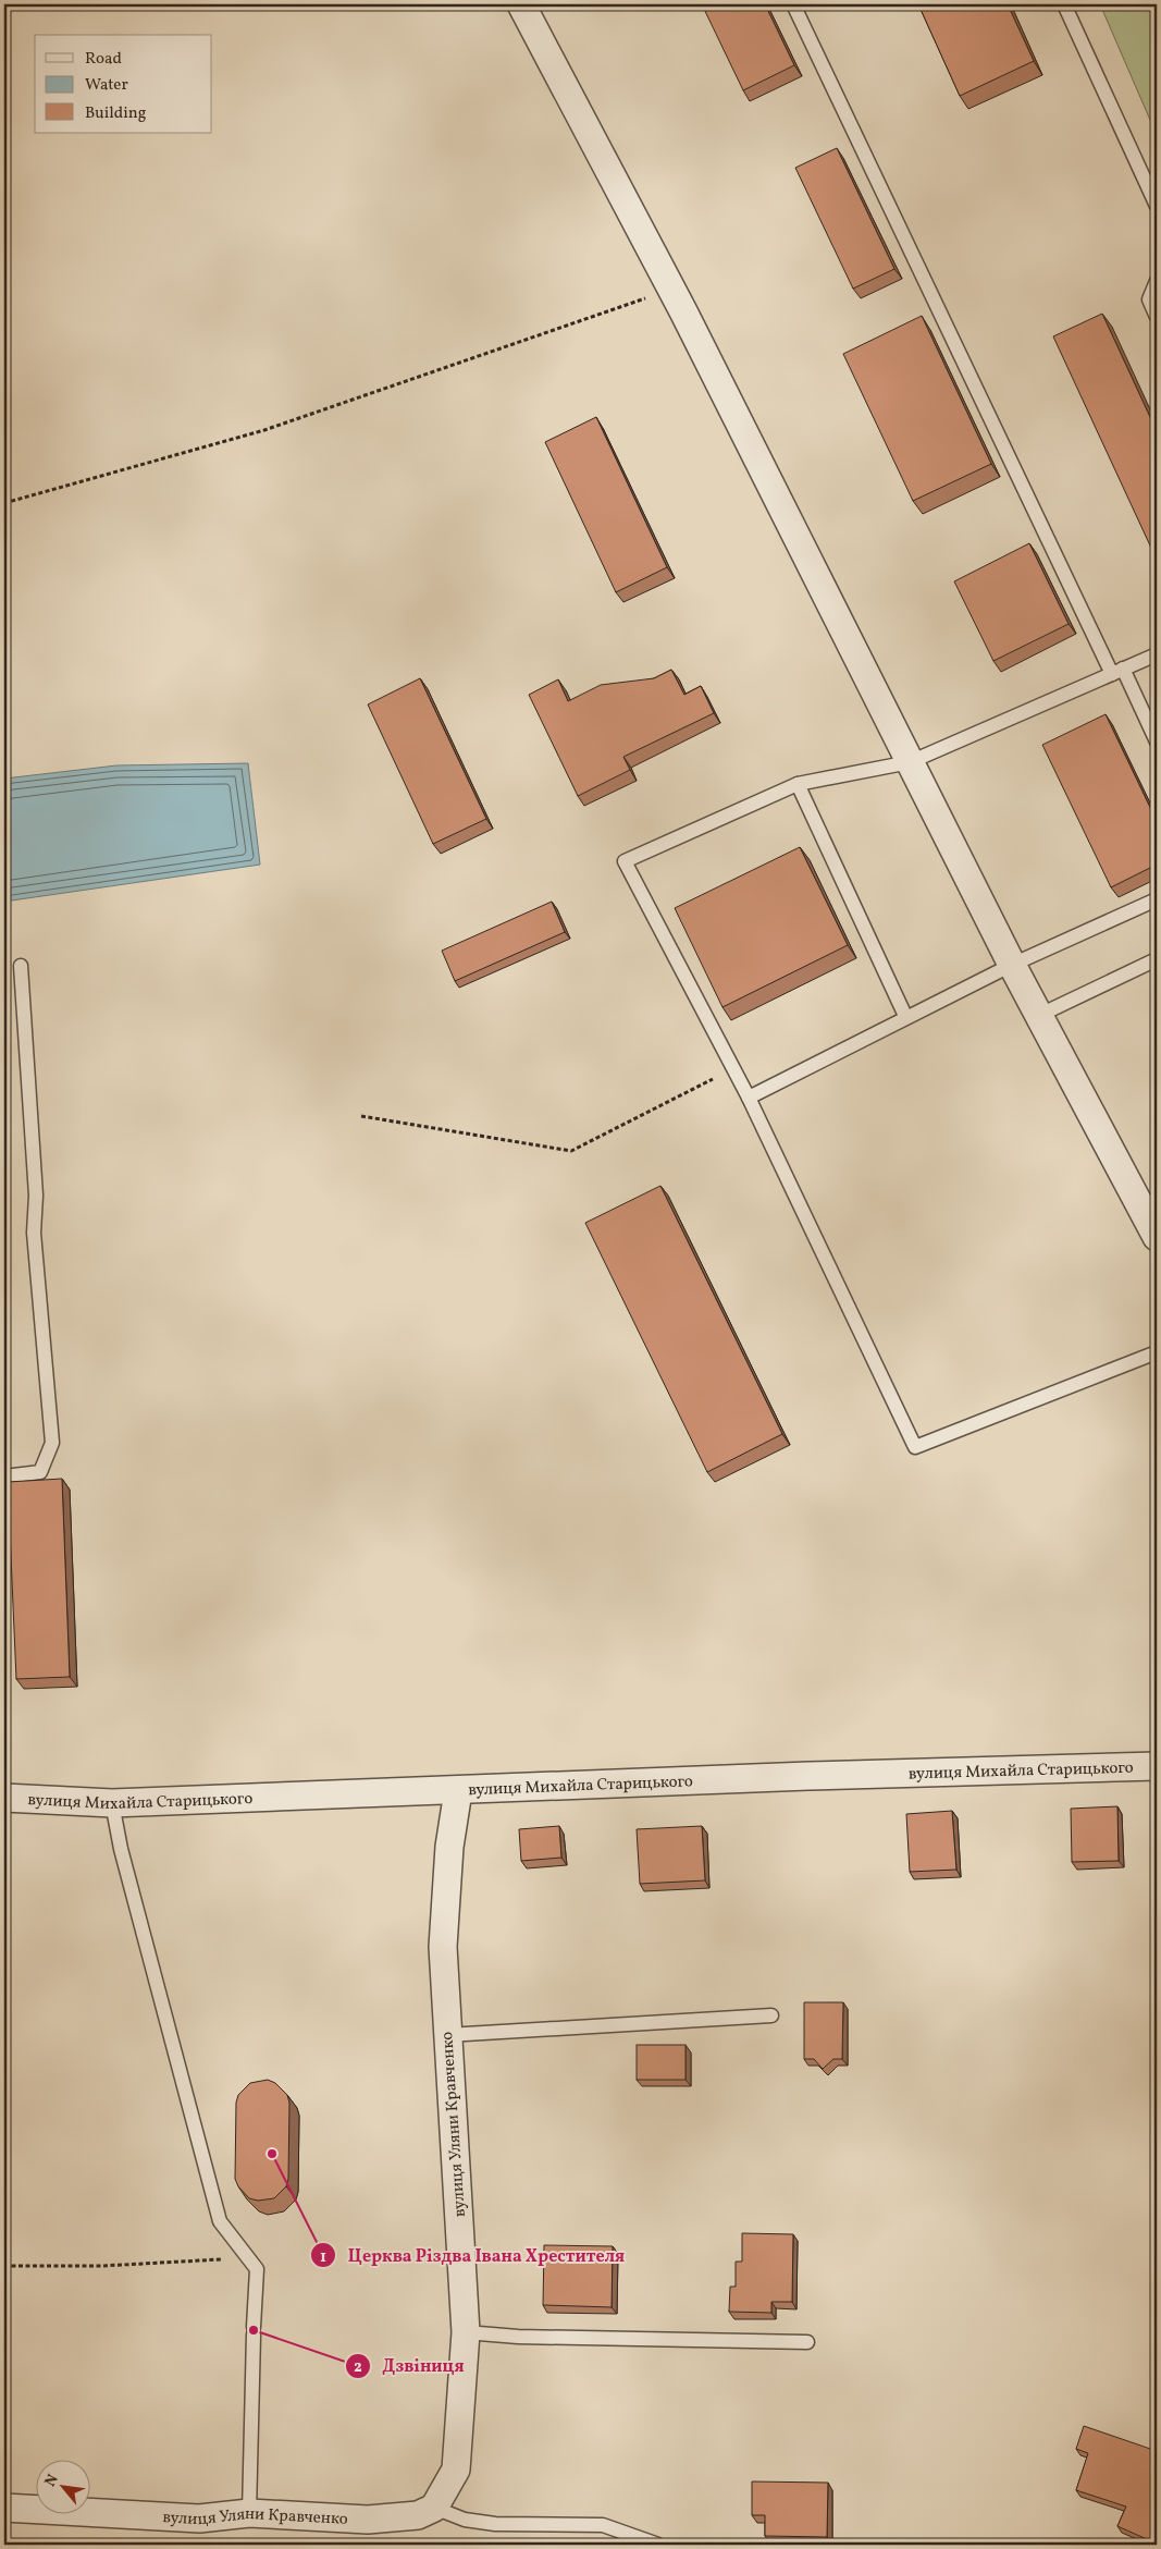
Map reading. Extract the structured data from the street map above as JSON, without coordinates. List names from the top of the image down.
{
  "streets": {
    "street": ["вулиця Михайла Старицького", "вулиця Уляни Кравченко"]
  },
  "crossings": [
    ["вулиця Михайла Старицького", "вулиця Уляни Кравченко"]
  ],
  "places": ["Церква Різдва Івана Хрестителя", "Дзвіниця"],
  "legend": ["Road", "Water", "Building"],
  "north": "top left"
}
